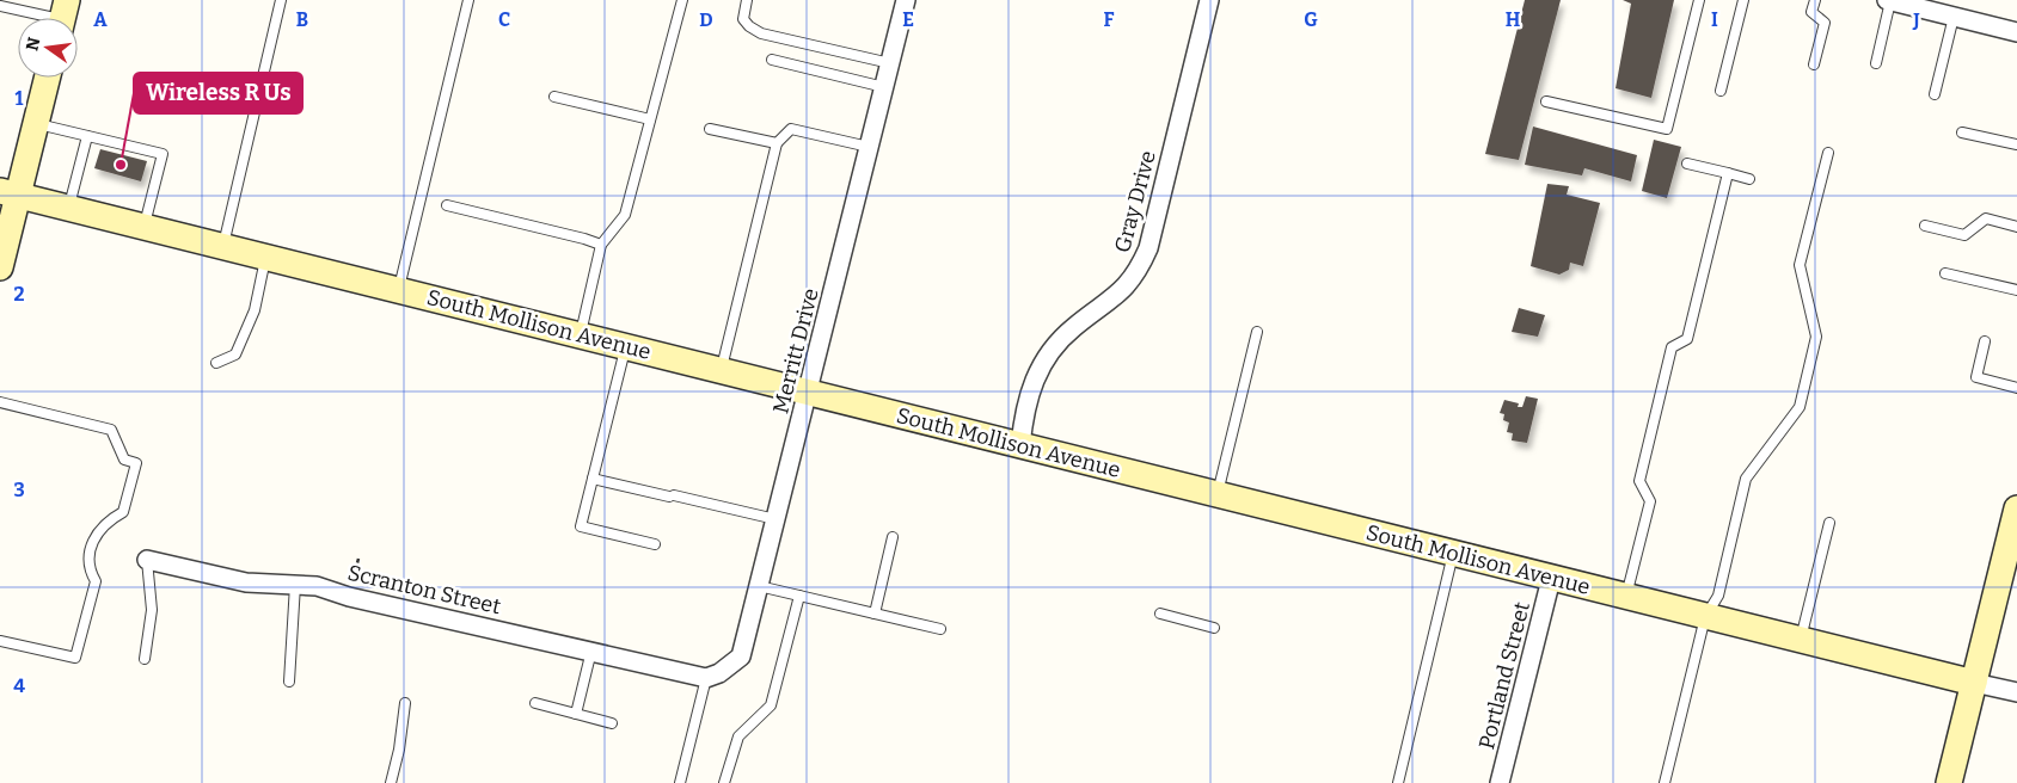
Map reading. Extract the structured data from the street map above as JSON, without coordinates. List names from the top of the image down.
{
  "streets": {
    "main road": ["South Mollison Avenue"],
    "street": [
      "Gray Drive",
      "Merritt Drive",
      "Scranton Street",
      "Portland Street"
    ]
  },
  "crossings": [
    ["Gray Drive", "South Mollison Avenue"],
    ["South Mollison Avenue", "Merritt Drive"],
    ["South Mollison Avenue", "Portland Street"],
    ["Merritt Drive", "Scranton Street"]
  ],
  "places": ["Wireless R Us"],
  "north": "left",
  "grid": {
    "columns": [
      "A",
      "B",
      "C",
      "D",
      "E",
      "F",
      "G",
      "H",
      "I",
      "J"
    ],
    "rows": [
      "1",
      "2",
      "3",
      "4"
    ]
  }
}
